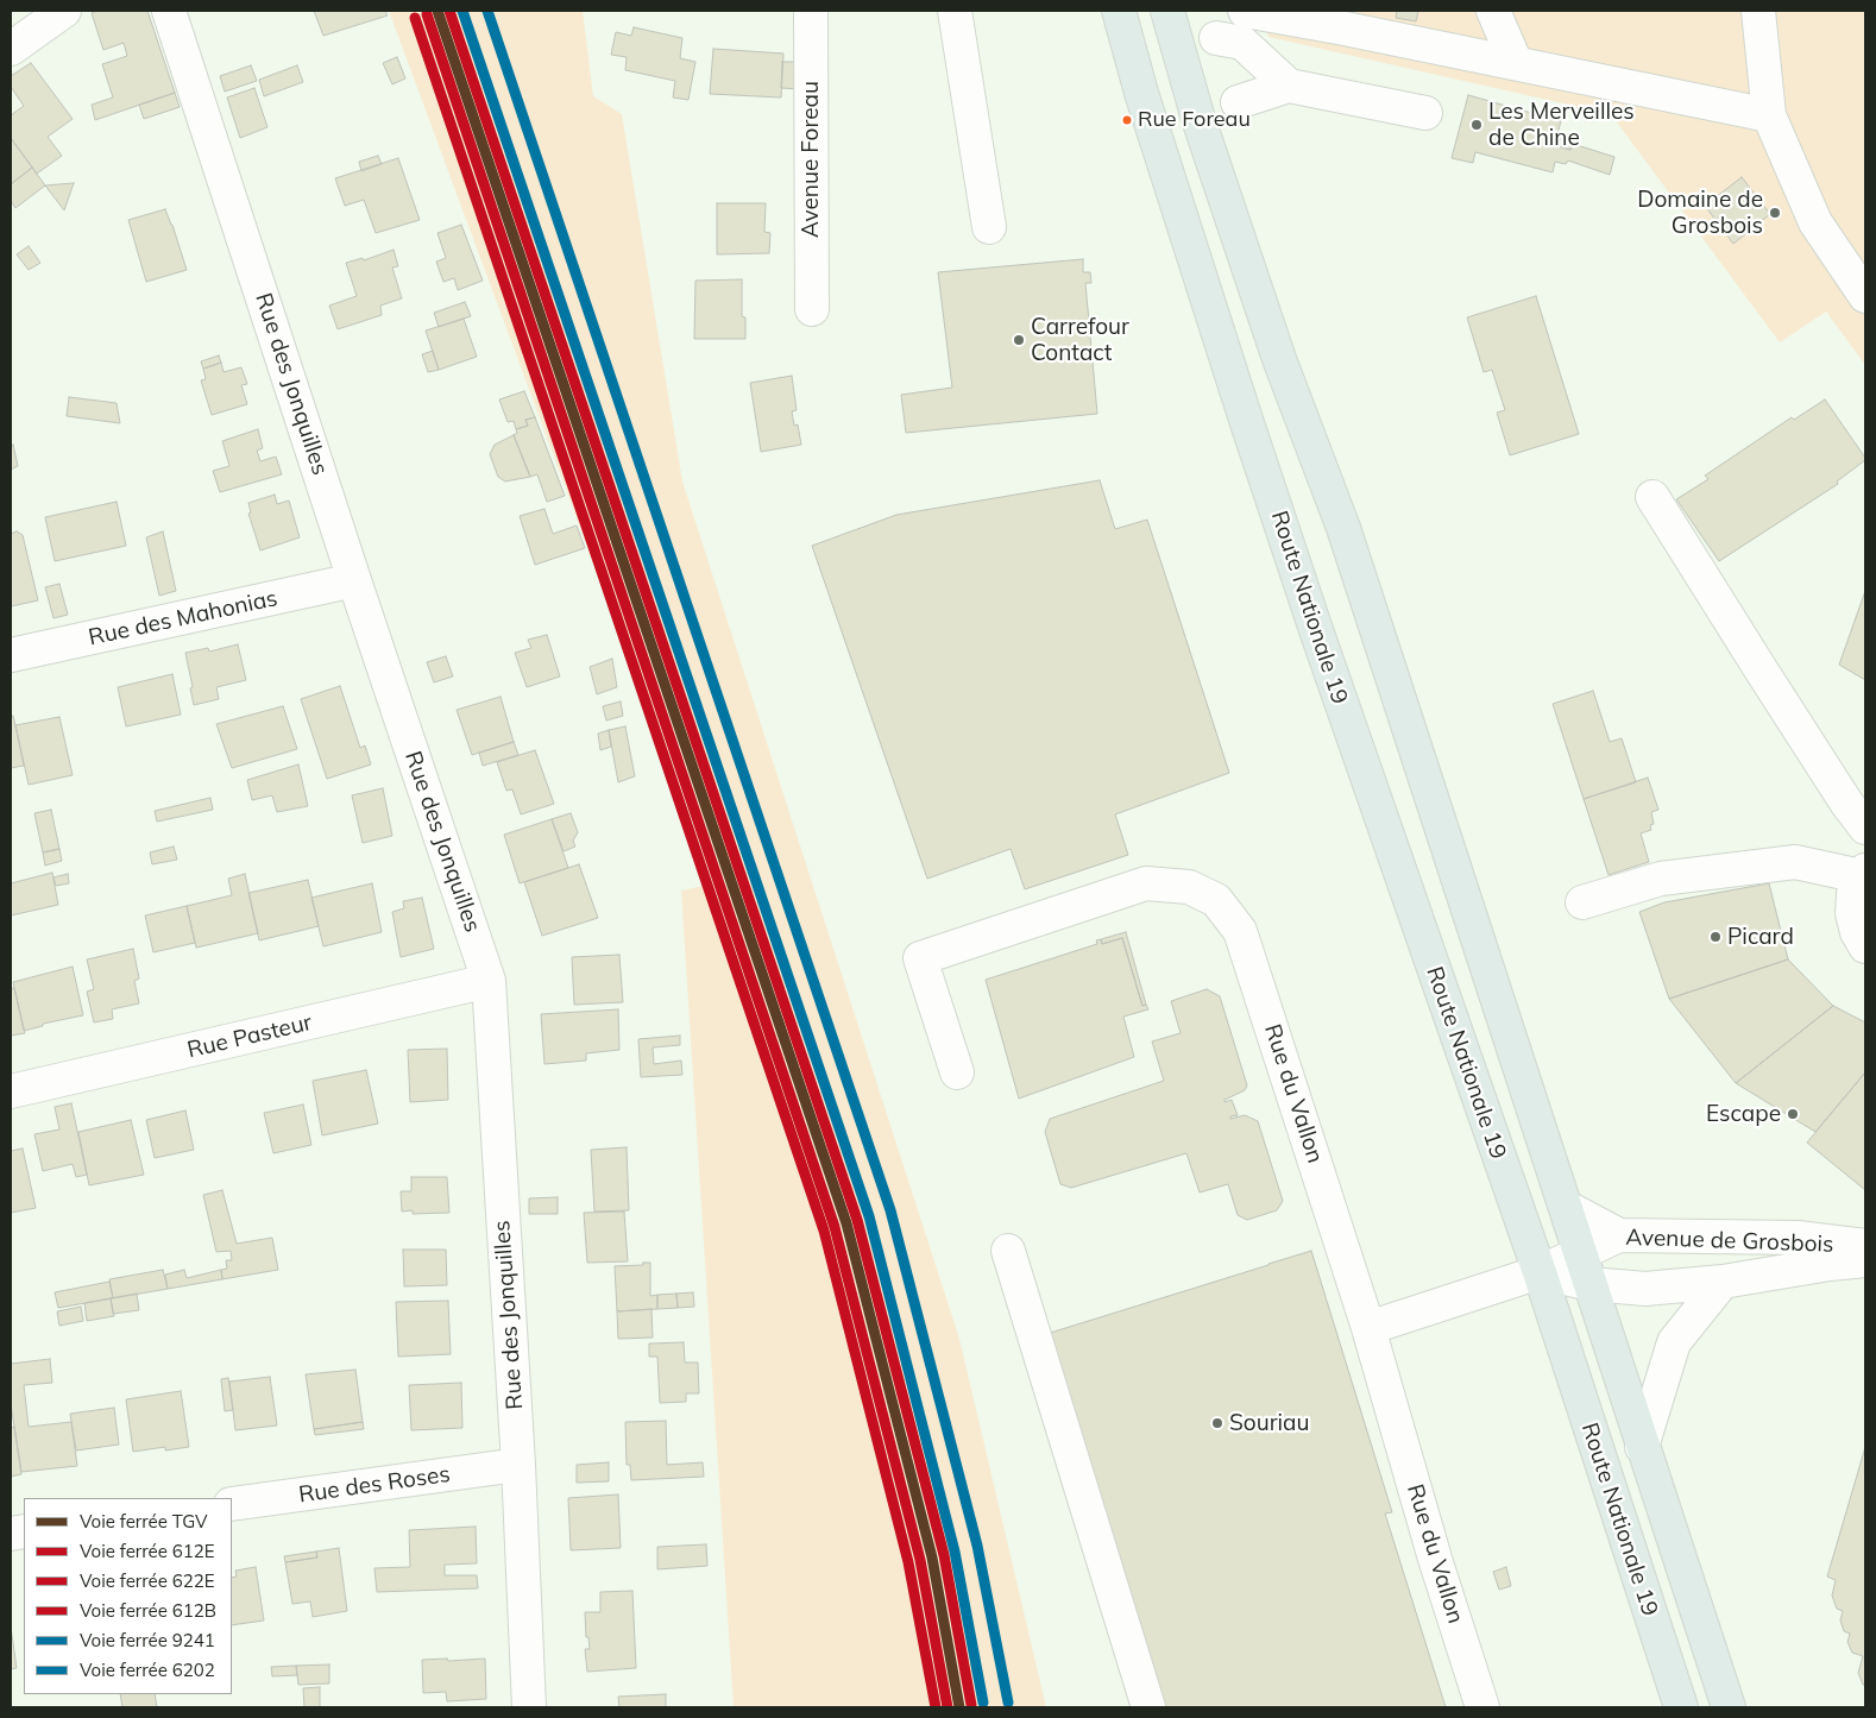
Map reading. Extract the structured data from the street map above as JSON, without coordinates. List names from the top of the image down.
{
  "streets": {
    "main road": ["Route Nationale 19"],
    "street": [
      "Avenue Foreau",
      "Rue des Jonquilles",
      "Rue des Mahonias",
      "Rue Pasteur",
      "Rue du Vallon",
      "Avenue de Grosbois",
      "Rue des Roses"
    ]
  },
  "crossings": [
    ["Rue des Jonquilles", "Rue des Mahonias"],
    ["Rue des Jonquilles", "Rue Pasteur"],
    ["Rue des Jonquilles", "Rue des Roses"],
    ["Route Nationale 19", "Avenue de Grosbois"]
  ],
  "places": [
    "Rue Foreau",
    "Les Merveilles de Chine",
    "Domaine de Grosbois",
    "Carrefour Contact",
    "Picard",
    "Escape",
    "Souriau"
  ],
  "lines": [
    "rail line TGV",
    "rail line 622E",
    "rail line 9241",
    "rail line 6202",
    "rail line 612E",
    "rail line 612B"
  ],
  "legend": [
    "Voie ferrée TGV",
    "Voie ferrée 612E",
    "Voie ferrée 622E",
    "Voie ferrée 612B",
    "Voie ferrée 9241",
    "Voie ferrée 6202"
  ]
}
